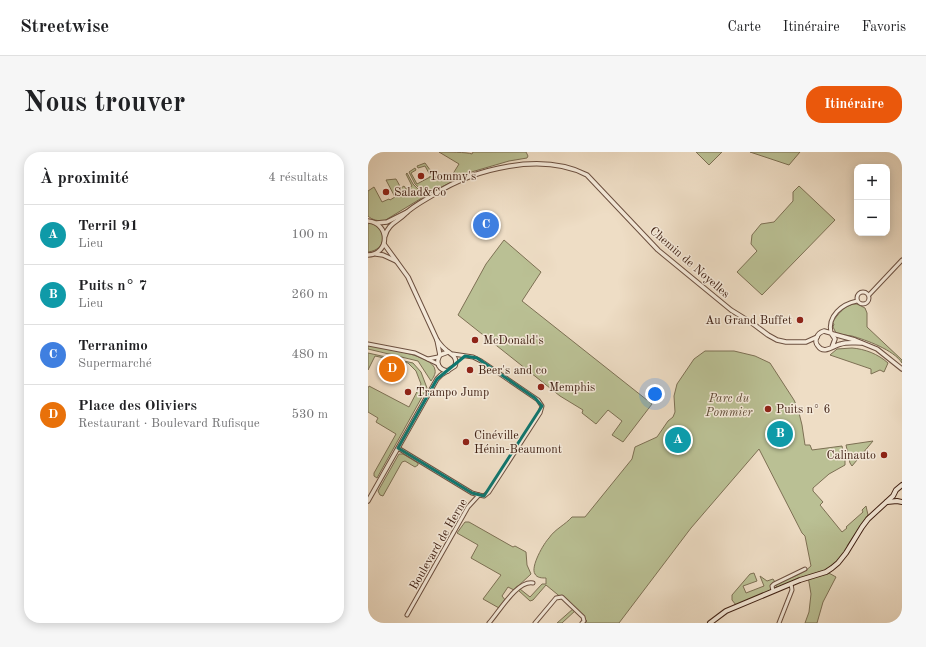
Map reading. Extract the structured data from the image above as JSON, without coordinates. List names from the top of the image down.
{
  "streets": {
    "street": ["Chemin de Noyelles", "Boulevard de Herne"]
  },
  "parks": ["Parc du Pommier"],
  "places": [
    "Tommy's",
    "Salad&Co",
    "Au Grand Buffet",
    "McDonald's",
    "Beer's and co",
    "Memphis",
    "Trampo Jump",
    "Puits n° 6",
    "Cinéville Hénin-Beaumont",
    "Calinauto"
  ],
  "page": {
    "header": "Streetwise",
    "nav": ["Carte", "Itinéraire", "Favoris"],
    "buttons": "Itinéraire",
    "title": "Nous trouver",
    "heading": ["À proximité", "4 résultats"],
    "map_buttons": ["+", "−"],
    "list": [
      {
        "mark": "A",
        "name": "Terril 91",
        "note": "Lieu",
        "value": "100 m"
      },
      {
        "mark": "B",
        "name": "Puits n° 7",
        "note": "Lieu",
        "value": "260 m"
      },
      {
        "mark": "C",
        "name": "Terranimo",
        "note": "Supermarché",
        "value": "480 m"
      },
      {
        "mark": "D",
        "name": "Place des Oliviers",
        "note": "Restaurant · Boulevard Rufisque",
        "value": "530 m"
      }
    ],
    "pins": [
      "C",
      "D",
      "B",
      "A"
    ]
  }
}
